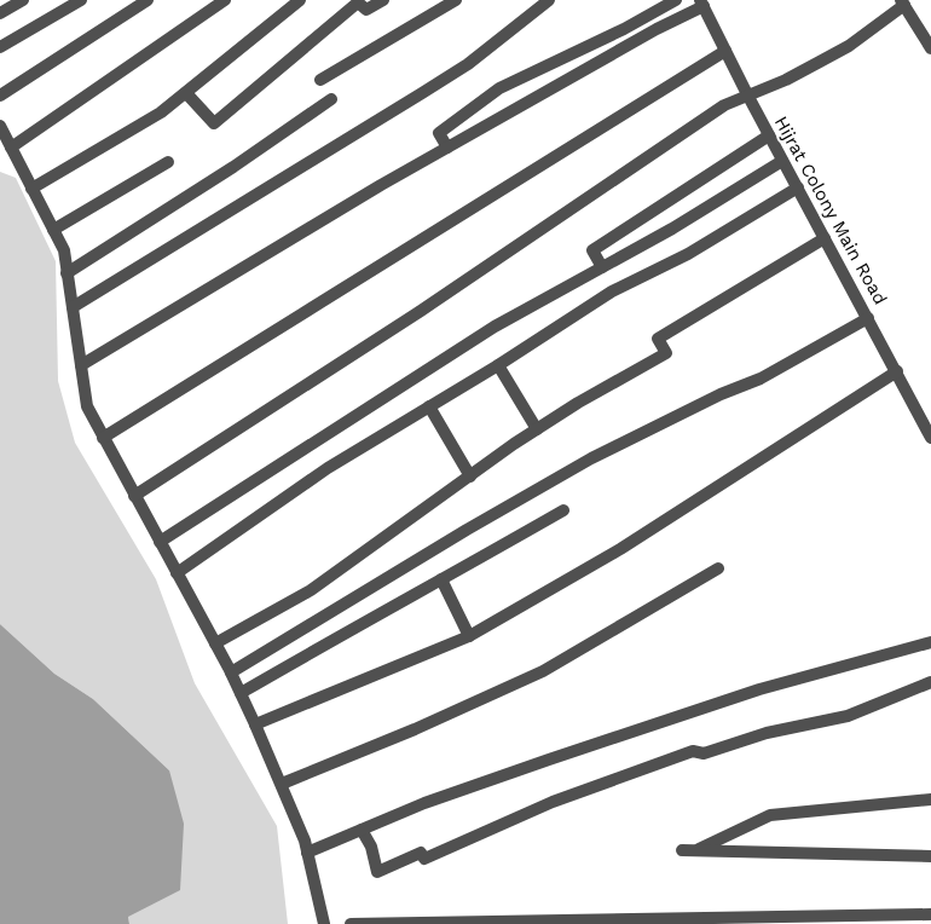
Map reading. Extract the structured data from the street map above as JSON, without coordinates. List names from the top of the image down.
{
  "streets": {
    "street": ["Hijrat Colony Main Road"]
  }
}
